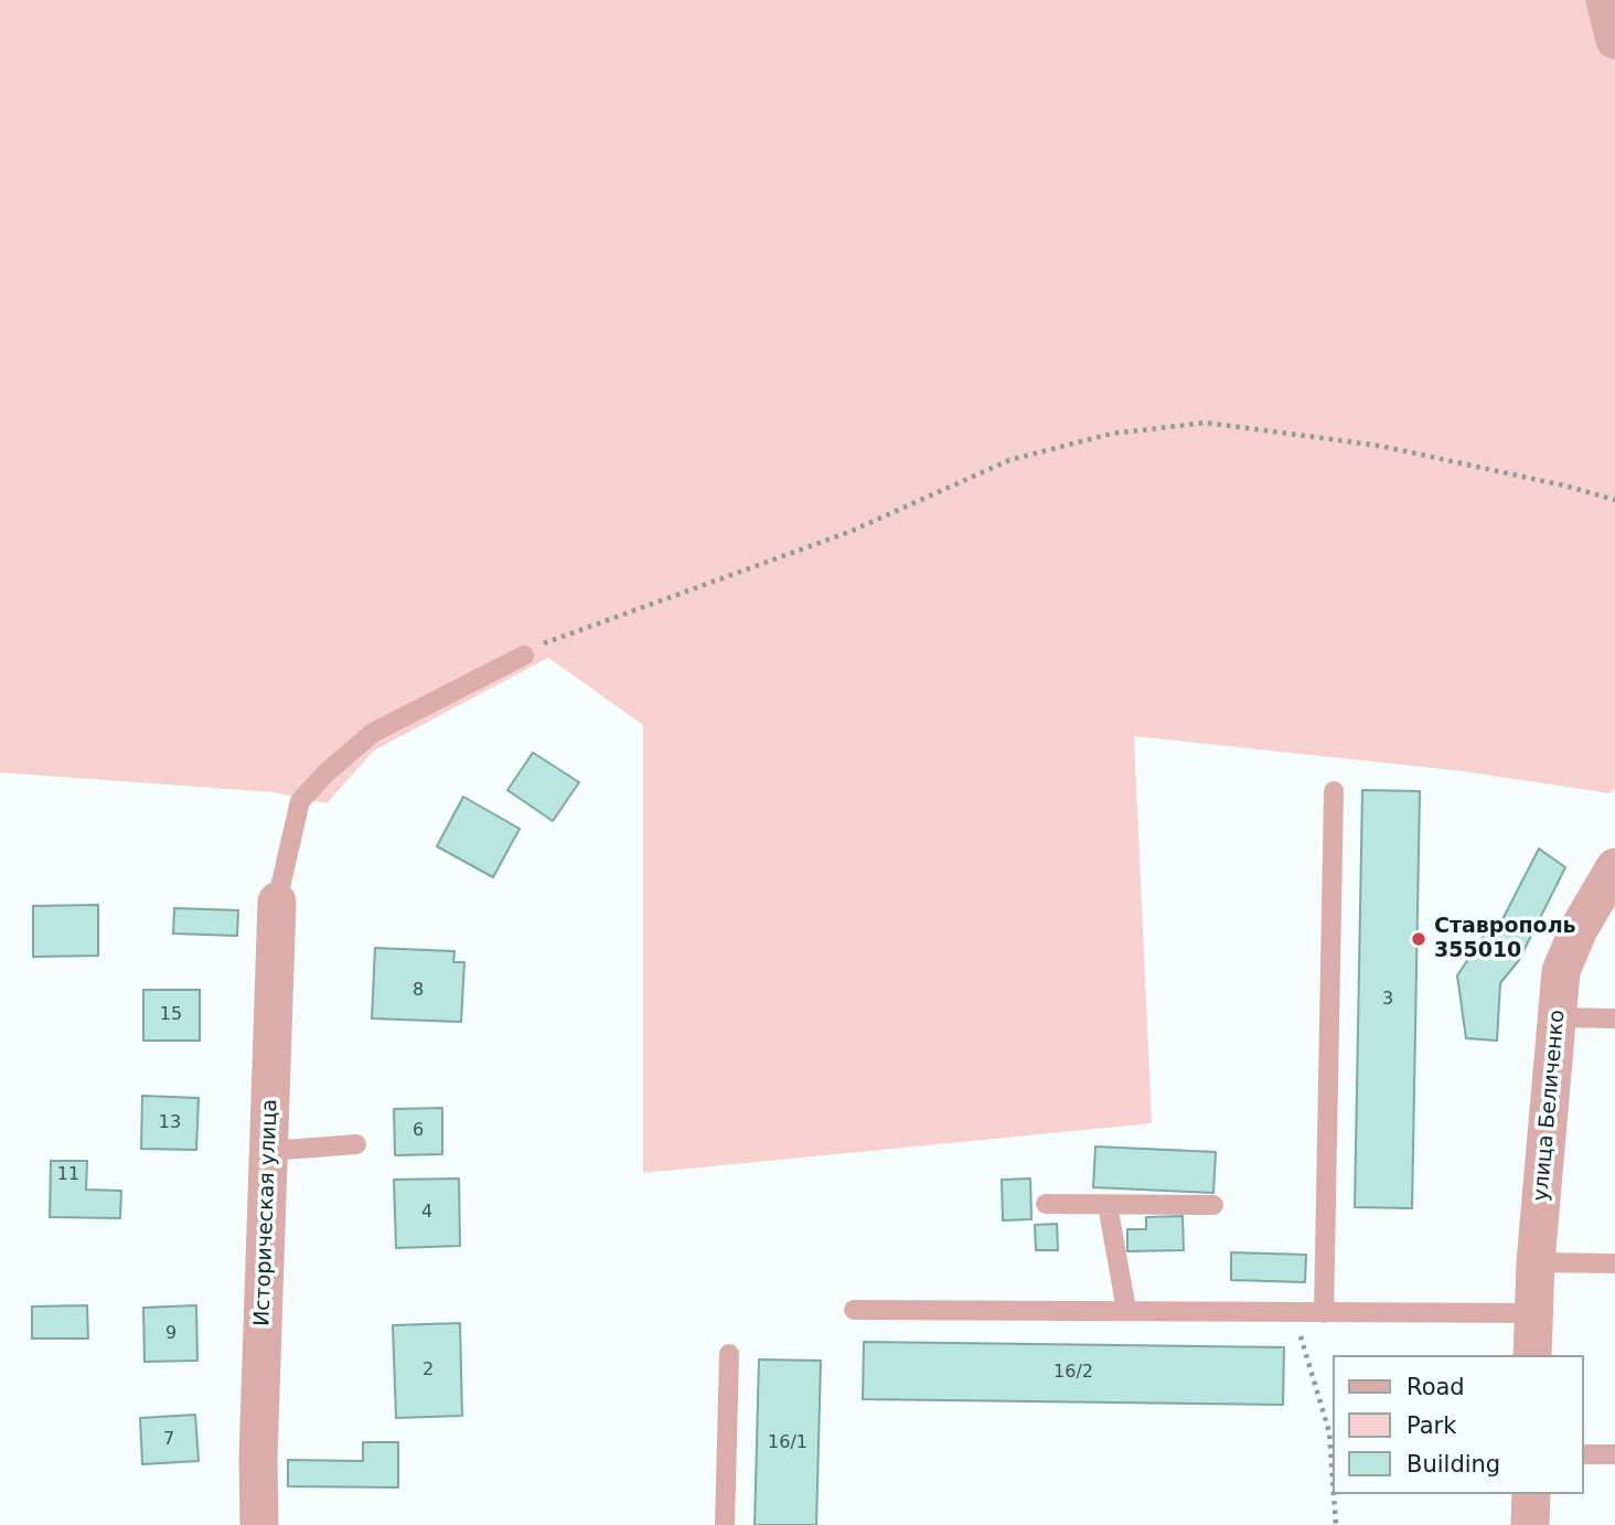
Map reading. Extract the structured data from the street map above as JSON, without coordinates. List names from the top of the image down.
{
  "streets": {
    "street": ["улица Беличенко", "Историческая улица"]
  },
  "places": ["Ставрополь 355010"],
  "house_numbers": [
    "8",
    "3",
    "15",
    "13",
    "6",
    "11",
    "4",
    "9",
    "2",
    "16/2",
    "7",
    "16/1"
  ],
  "legend": ["Road", "Park", "Building"]
}
